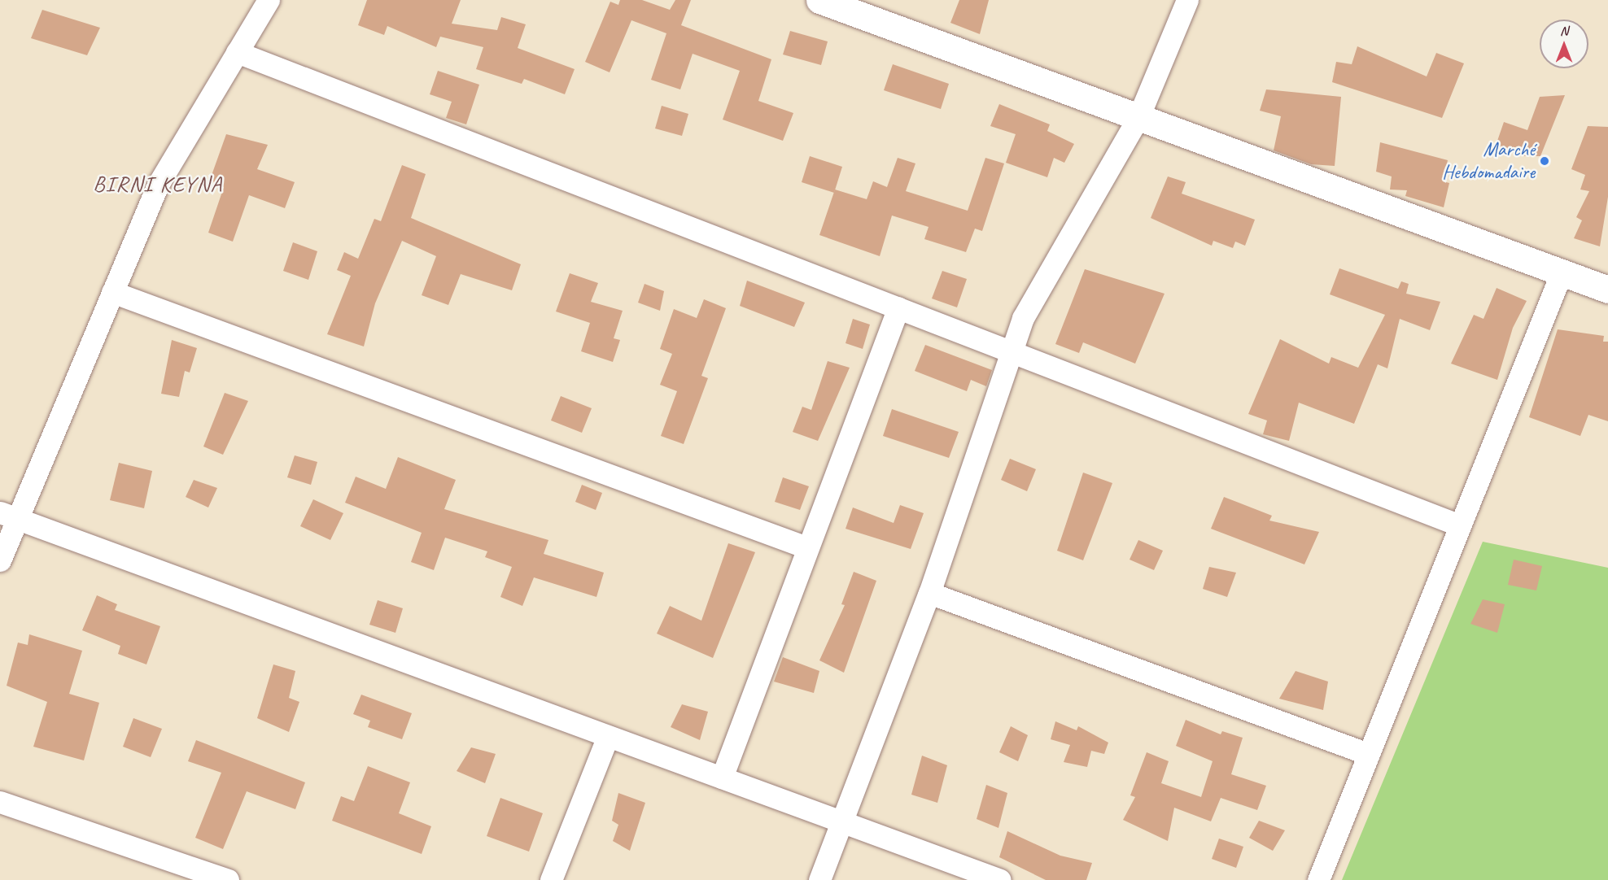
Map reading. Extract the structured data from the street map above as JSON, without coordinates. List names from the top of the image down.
{
  "districts": ["BIRNI KEYNA"],
  "places": ["Marché Hebdomadaire"],
  "north": "top"
}
